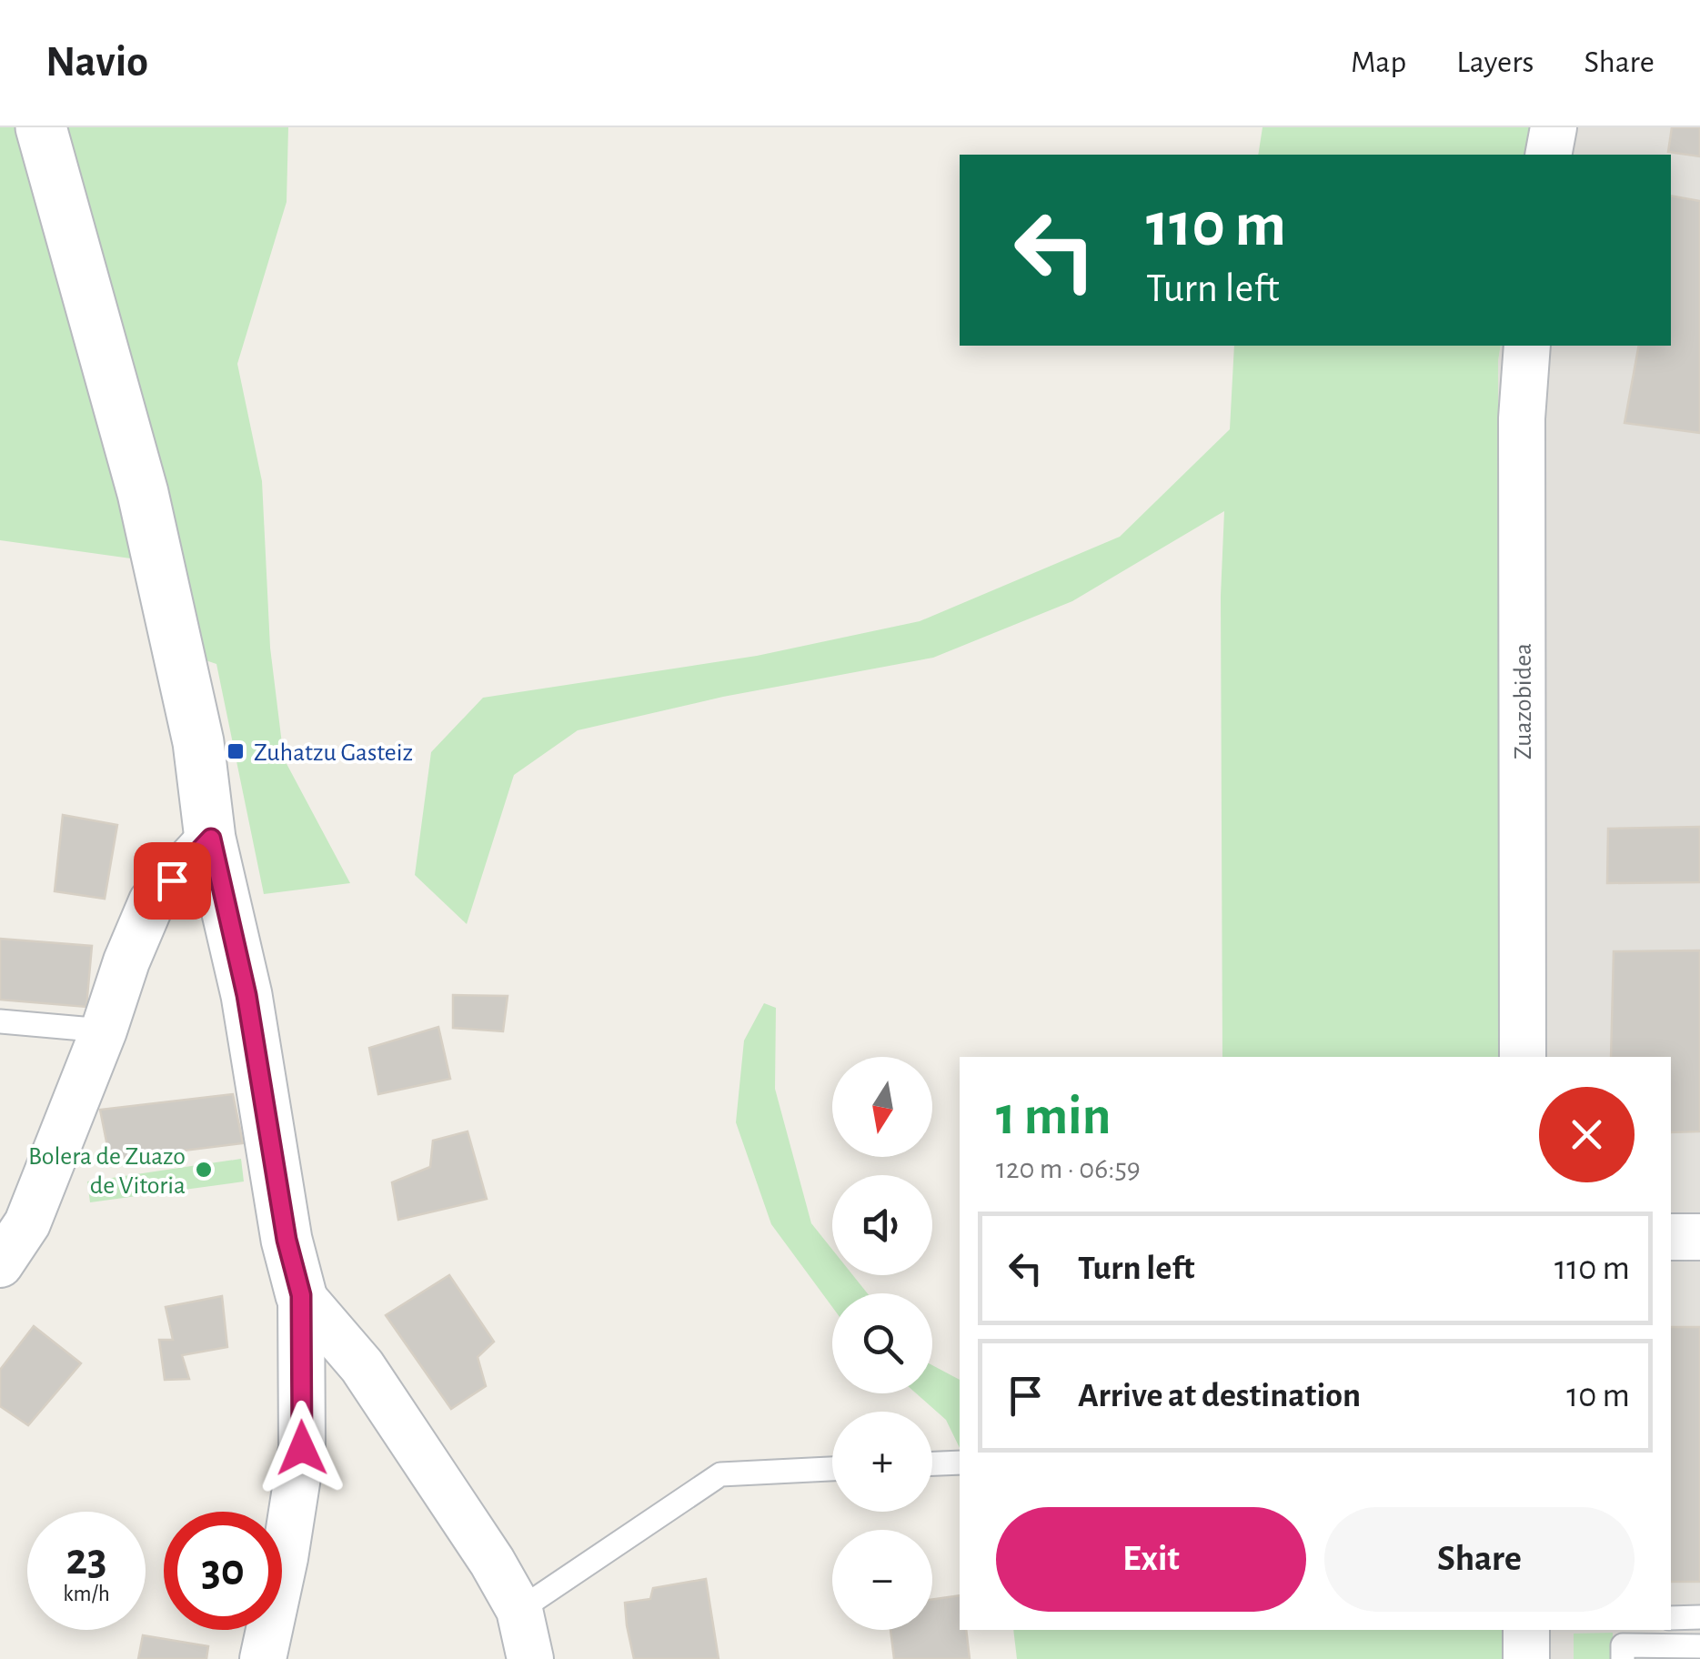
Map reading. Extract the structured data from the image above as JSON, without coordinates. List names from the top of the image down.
{
  "streets": {
    "street": ["Zuazobidea"]
  },
  "places": {
    "transit": ["Zuhatzu Gasteiz"],
    "other": ["Bolera de Zuazo de Vitoria"]
  },
  "north": "bottom",
  "page": {
    "header": "Navio",
    "nav": ["Map", "Layers", "Share"],
    "turn": ["110 m", "Turn left"],
    "map_buttons": ["+", "−"],
    "heading": ["1 min", "120 m · 06:59"],
    "list": [
      {
        "name": "Turn left",
        "value": "110 m"
      },
      {
        "name": "Arrive at destination",
        "value": "10 m"
      }
    ],
    "buttons": ["Exit", "Share"],
    "speed": "23 km/h",
    "limit": "30"
  }
}
